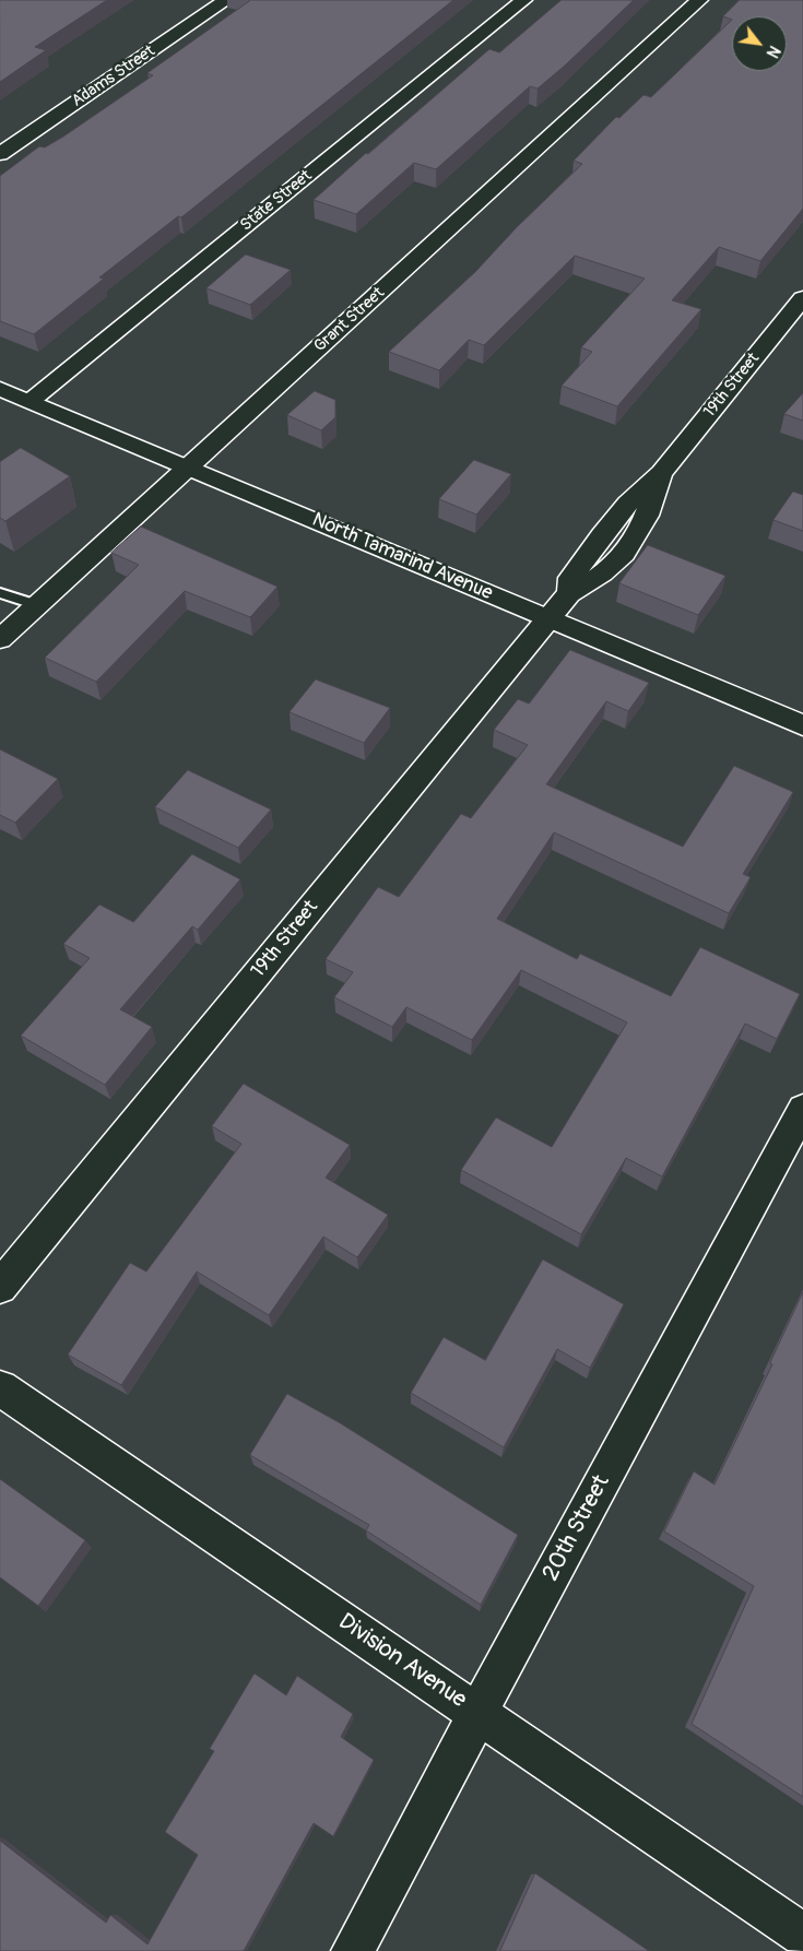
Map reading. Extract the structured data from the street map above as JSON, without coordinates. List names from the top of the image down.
{
  "streets": {
    "street": [
      "Adams Street",
      "State Street",
      "Grant Street",
      "19th Street",
      "North Tamarind Avenue",
      "20th Street",
      "Division Avenue"
    ]
  },
  "crossings": [
    ["State Street", "North Tamarind Avenue"],
    ["Grant Street", "North Tamarind Avenue"],
    ["19th Street", "North Tamarind Avenue"],
    ["20th Street", "Division Avenue"]
  ],
  "north": "bottom right"
}
